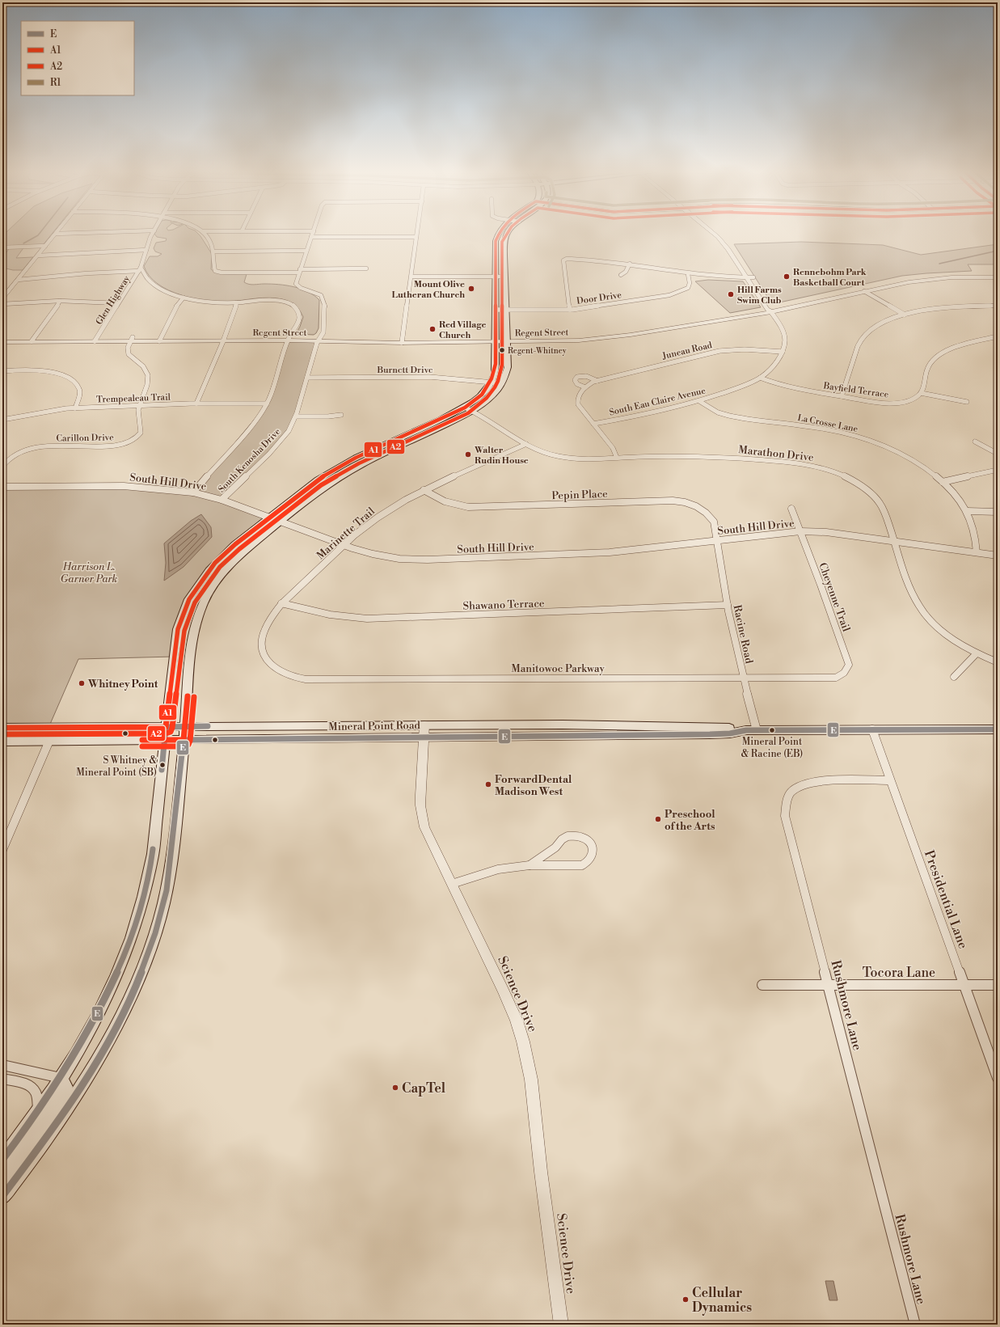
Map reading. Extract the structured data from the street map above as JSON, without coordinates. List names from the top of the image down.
{
  "streets": {
    "main road": ["Mineral Point Road"],
    "street": [
      "Door Drive",
      "Glen Highway",
      "Regent Street",
      "Juneau Road",
      "Burnett Drive",
      "Bayfield Terrace",
      "Trempealeau Trail",
      "South Eau Claire Avenue",
      "La Crosse Lane",
      "Carillon Drive",
      "Marathon Drive",
      "South Kenosha Drive",
      "South Hill Drive",
      "Pepin Place",
      "Marinette Trail",
      "Cheyenne Trail",
      "Shawano Terrace",
      "Racine Road",
      "Manitowoc Parkway",
      "Presidential Lane",
      "Tocora Lane",
      "Science Drive",
      "Rushmore Lane"
    ]
  },
  "crossings": [
    ["Glen Highway", "Regent Street"],
    ["Glen Highway", "South Kenosha Drive"],
    ["Regent Street", "South Eau Claire Avenue"],
    ["Regent Street", "Carillon Drive"],
    ["Regent Street", "South Kenosha Drive"],
    ["Juneau Road", "South Eau Claire Avenue"],
    ["Burnett Drive", "South Kenosha Drive"],
    ["Bayfield Terrace", "South Eau Claire Avenue"],
    ["Trempealeau Trail", "Carillon Drive"],
    ["Trempealeau Trail", "South Kenosha Drive"],
    ["South Eau Claire Avenue", "La Crosse Lane"],
    ["La Crosse Lane", "South Hill Drive"],
    ["Marathon Drive", "South Hill Drive"],
    ["Marathon Drive", "Marinette Trail"],
    ["South Kenosha Drive", "South Hill Drive"],
    ["South Hill Drive", "Pepin Place"],
    ["South Hill Drive", "Marinette Trail"],
    ["South Hill Drive", "Cheyenne Trail"],
    ["South Hill Drive", "Racine Road"],
    ["Pepin Place", "Marinette Trail"],
    ["Pepin Place", "Racine Road"],
    ["Marinette Trail", "Shawano Terrace"],
    ["Marinette Trail", "Manitowoc Parkway"],
    ["Cheyenne Trail", "Manitowoc Parkway"],
    ["Shawano Terrace", "Racine Road"],
    ["Racine Road", "Manitowoc Parkway"],
    ["Racine Road", "Mineral Point Road"],
    ["Mineral Point Road", "Presidential Lane"],
    ["Mineral Point Road", "Science Drive"],
    ["Presidential Lane", "Tocora Lane"],
    ["Presidential Lane", "Rushmore Lane"],
    ["Tocora Lane", "Rushmore Lane"]
  ],
  "parks": ["Harrison L. Garner Park"],
  "places": [
    "Rennebohm Park Basketball Court",
    "Mount Olive Lutheran Church",
    "Hill Farms Swim Club",
    "Red Village Church",
    "Regent-Whitney",
    "Walter Rudin House",
    "Whitney Point",
    "Mineral Point & Racine (EB)",
    "S Whitney & Mineral Point (SB)",
    "ForwardDental Madison West",
    "Preschool of the Arts",
    "CapTel",
    "Cellular Dynamics"
  ],
  "lines": ["transit line A1", "transit line A2", "transit line E"],
  "legend": [
    "E",
    "A1",
    "A2",
    "R1"
  ]
}
